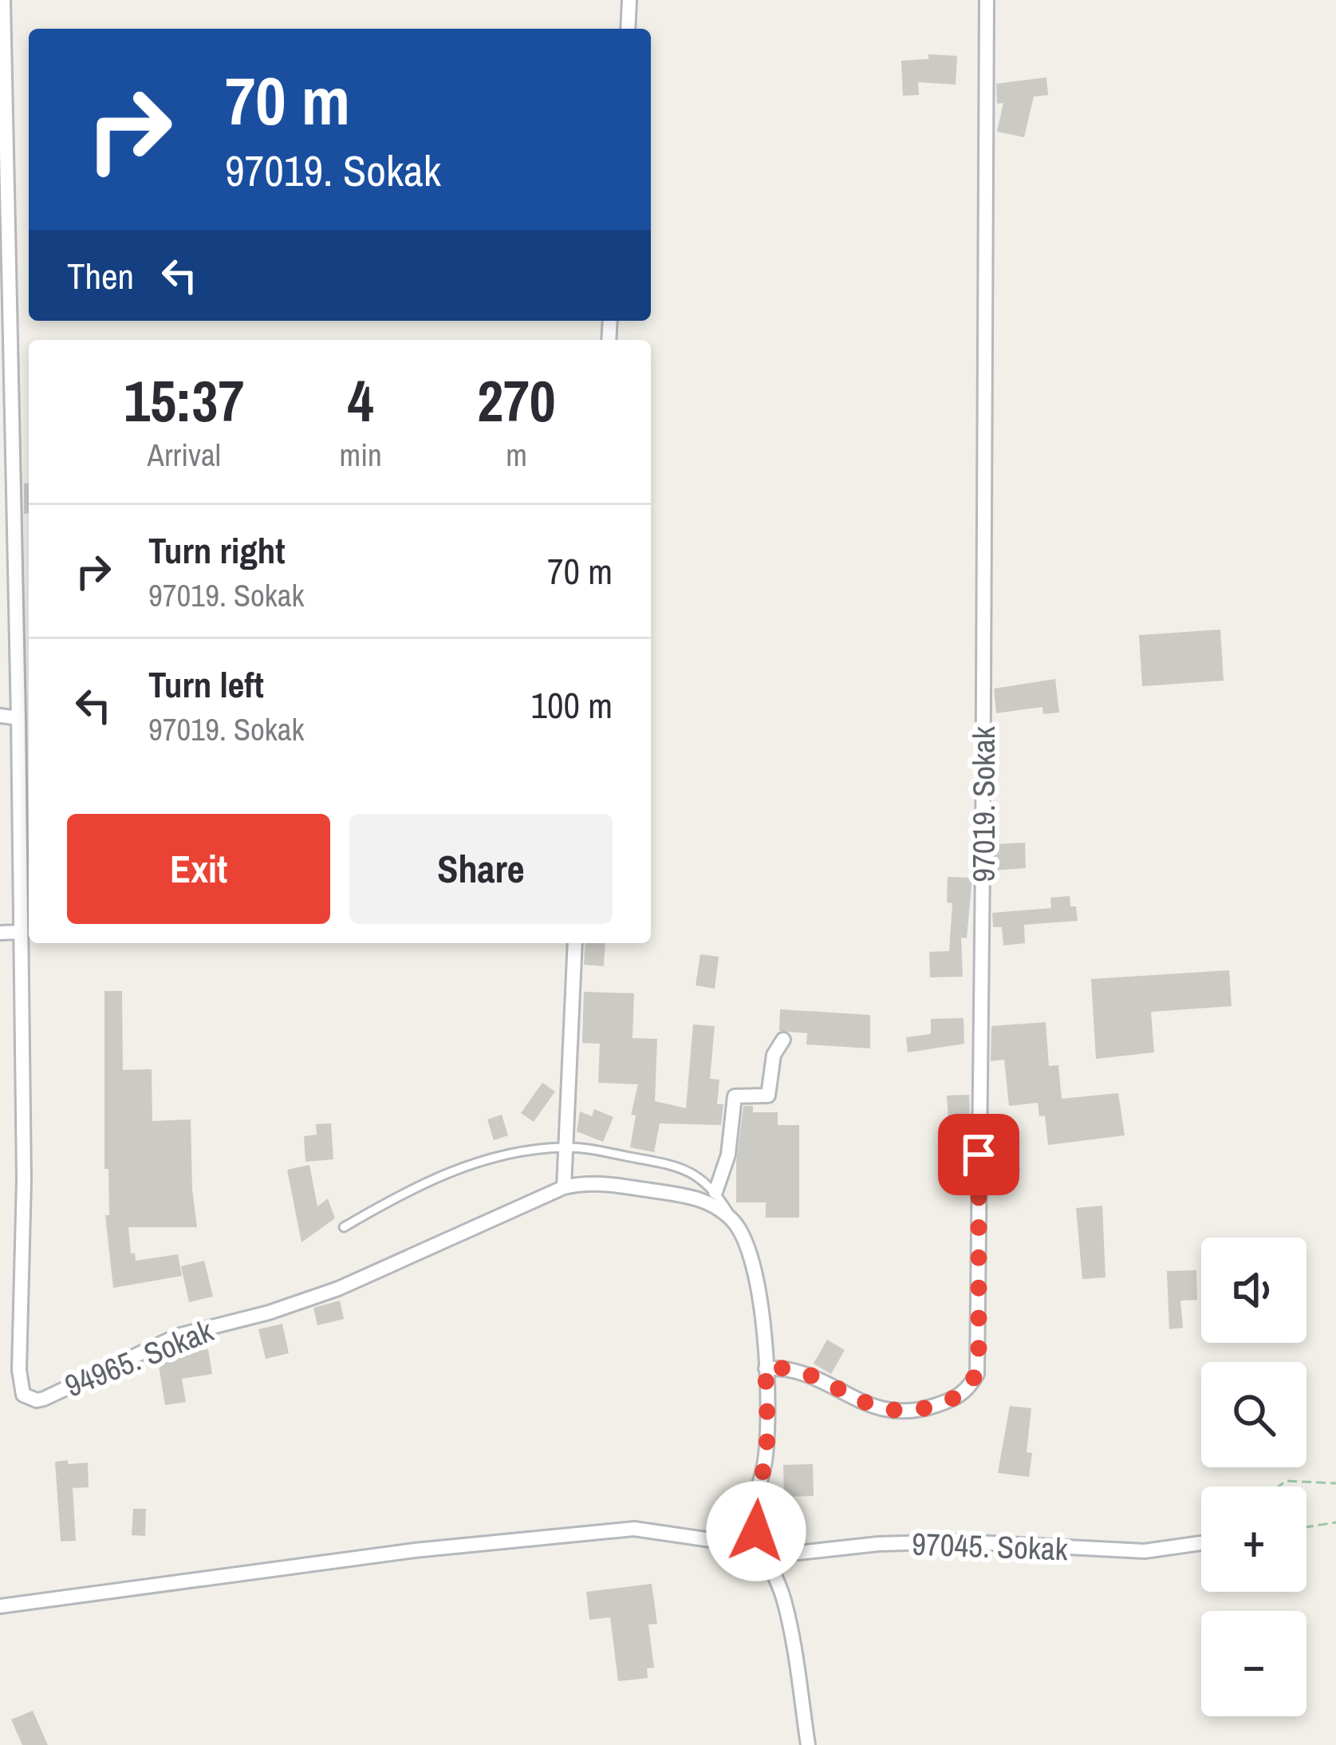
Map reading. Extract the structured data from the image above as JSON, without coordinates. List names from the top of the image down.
{
  "streets": {
    "street": ["97019. Sokak", "94965. Sokak", "97045. Sokak"]
  },
  "page": {
    "turn": ["70 m", "97019. Sokak"],
    "then": "Then",
    "eta": [
      "15:37",
      "Arrival",
      "4",
      "min",
      "270",
      "m"
    ],
    "list": [
      {
        "name": "Turn right",
        "note": "97019. Sokak",
        "value": "70 m"
      },
      {
        "name": "Turn left",
        "note": "97019. Sokak",
        "value": "100 m"
      }
    ],
    "buttons": ["Exit", "Share"],
    "map_buttons": ["+", "−"]
  }
}
